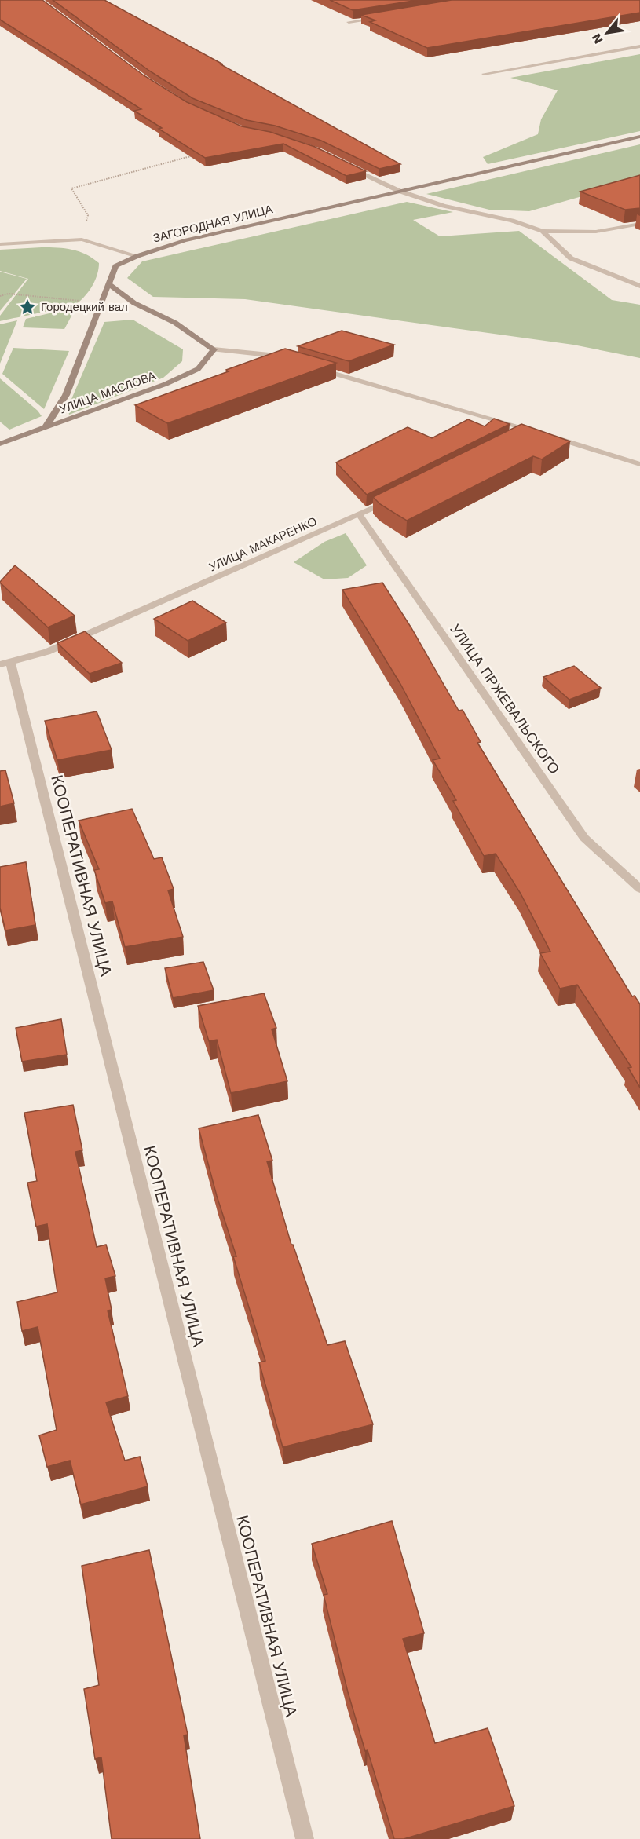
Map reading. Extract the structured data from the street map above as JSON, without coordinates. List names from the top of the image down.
{
  "streets": {
    "street": [
      "ЗАГОРОДНАЯ УЛИЦА",
      "УЛИЦА МАСЛОВА",
      "УЛИЦА МАКАРЕНКО",
      "УЛИЦА ПРЖЕВАЛЬСКОГО",
      "КООПЕРАТИВНАЯ УЛИЦА"
    ]
  },
  "crossings": [
    ["ЗАГОРОДНАЯ УЛИЦА", "УЛИЦА МАСЛОВА"],
    ["УЛИЦА МАКАРЕНКО", "УЛИЦА ПРЖЕВАЛЬСКОГО"],
    ["УЛИЦА МАКАРЕНКО", "КООПЕРАТИВНАЯ УЛИЦА"]
  ],
  "places": {
    "place": ["Городецкий вал"]
  },
  "north": "bottom left"
}
